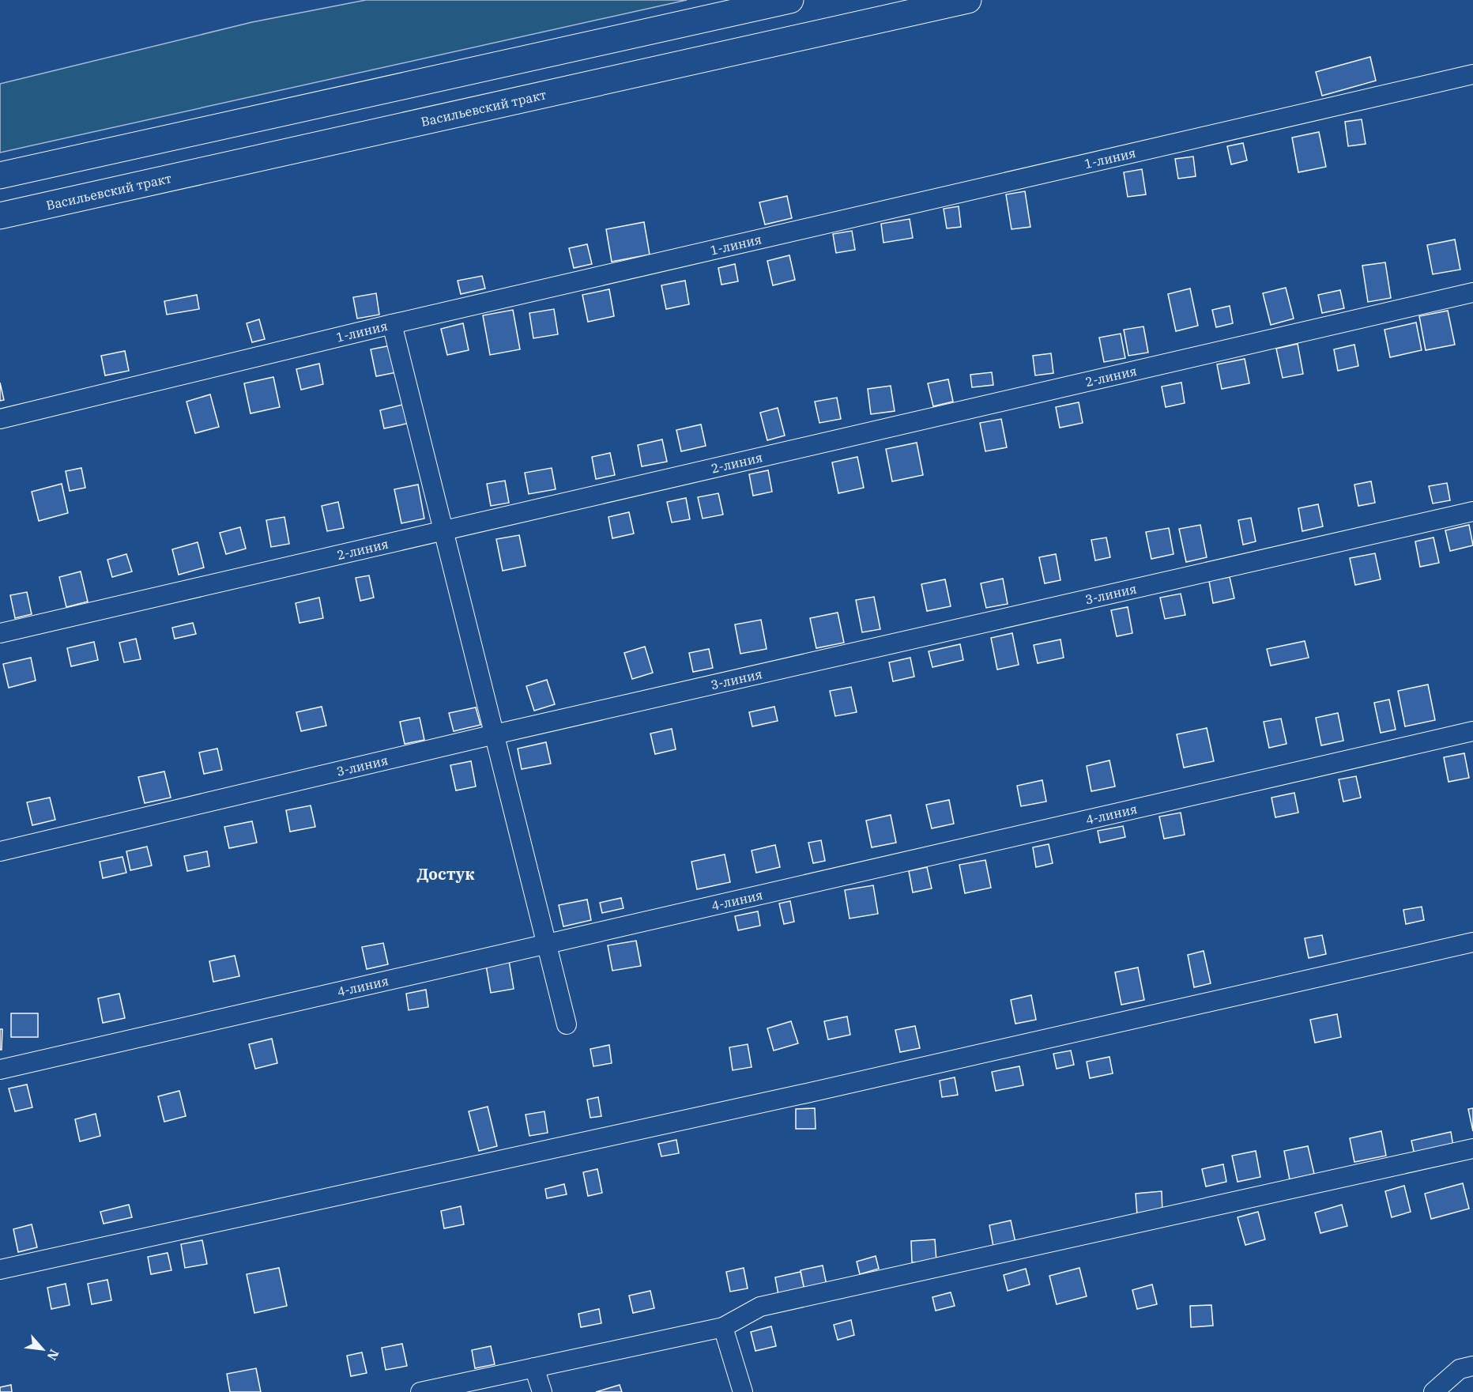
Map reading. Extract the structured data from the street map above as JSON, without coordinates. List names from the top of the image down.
{
  "streets": {
    "main road": ["Васильевский тракт"],
    "street": [
      "1-линия",
      "2-линия",
      "3-линия",
      "4-линия"
    ]
  },
  "districts": ["Достук"],
  "north": "bottom right"
}
